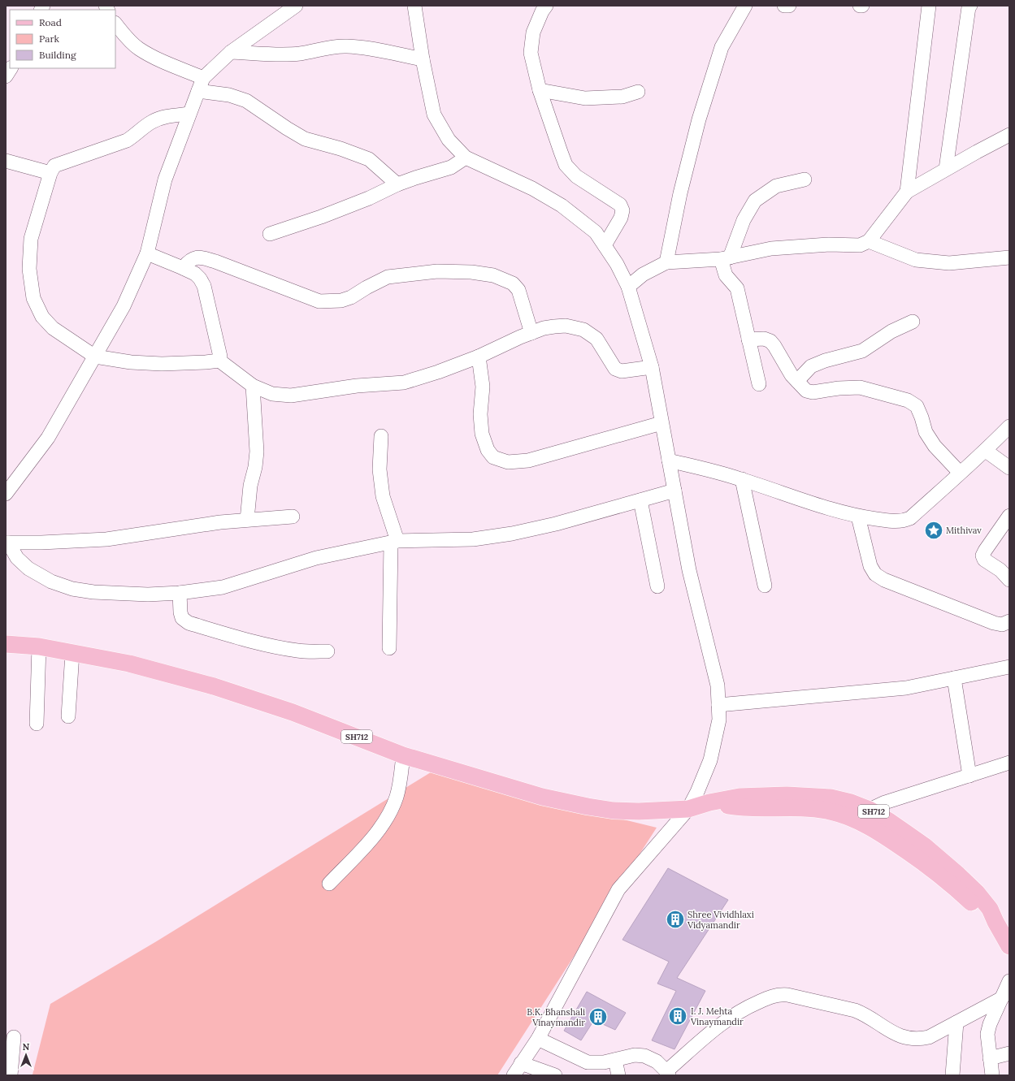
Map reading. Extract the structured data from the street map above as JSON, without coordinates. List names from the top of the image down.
{
  "streets": {
    "main road": ["SH712"]
  },
  "places": {
    "place": ["Mithivav"],
    "building": ["Shree Vividhlaxi Vidyamandir", "I. J. Mehta Vinaymandir", "B.K. Bhanshali Vinaymandir"]
  },
  "legend": ["Road", "Park", "Building"],
  "north": "top"
}
